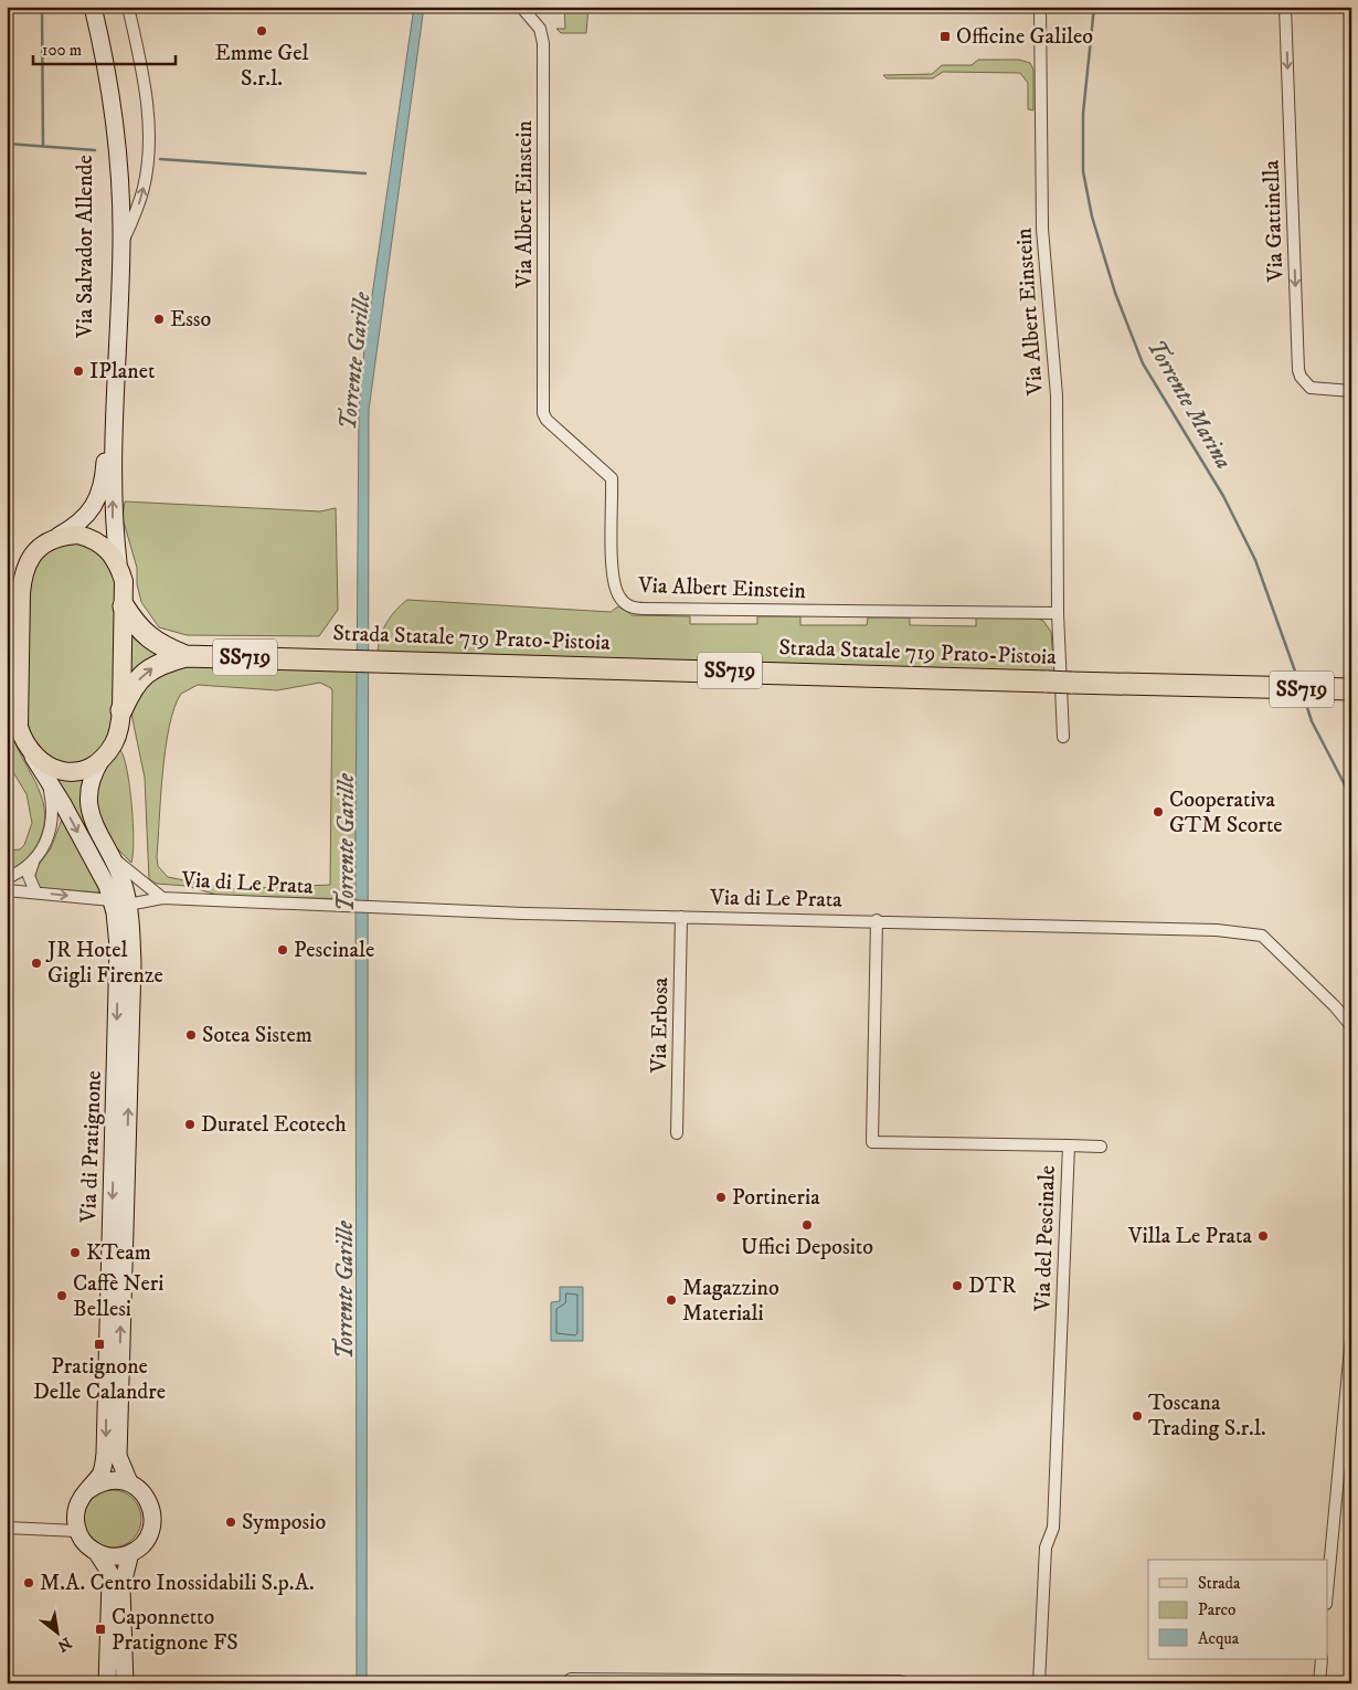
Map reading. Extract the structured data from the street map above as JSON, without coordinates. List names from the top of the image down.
{
  "streets": {
    "highway": ["Strada Statale 719 Prato-Pistoia", "SS719"],
    "main road": ["Via Salvador Allende", "Via di Pratignone"],
    "street": [
      "Via Albert Einstein",
      "Via Gattinella",
      "Via di Le Prata",
      "Via Erbosa",
      "Via del Pescinale"
    ]
  },
  "crossings": [
    ["Via Salvador Allende", "SS719"],
    ["Via Salvador Allende", "Via di Le Prata"],
    ["Via Salvador Allende", "Via di Pratignone"],
    ["Strada Statale 719 Prato-Pistoia", "SS719"],
    ["Via di Le Prata", "Via Erbosa"],
    ["Via di Le Prata", "Via di Pratignone"],
    ["Via di Le Prata", "Via del Pescinale"]
  ],
  "one_way": ["Via Gattinella"],
  "water": ["Torrente Garille", "Torrente Marina"],
  "places": {
    "other": [
      "Emme Gel S.r.l.",
      "Esso",
      "IPlanet",
      "Cooperativa GTM Scorte",
      "Pescinale",
      "JR Hotel Gigli Firenze",
      "Sotea Sistem",
      "Duratel Ecotech",
      "Portineria",
      "Uffici Deposito",
      "Villa Le Prata",
      "KTeam",
      "DTR",
      "Caffè Neri Bellesi",
      "Magazzino Materiali",
      "Toscana Trading S.r.l.",
      "Symposio",
      "M.A. Centro Inossidabili S.p.A."
    ],
    "transit": ["Officine Galileo", "Pratignone Delle Calandre", "Caponnetto Pratignone FS"]
  },
  "legend": ["Strada", "Parco", "Acqua"],
  "scale_bar": "100 m",
  "north": "bottom right"
}
